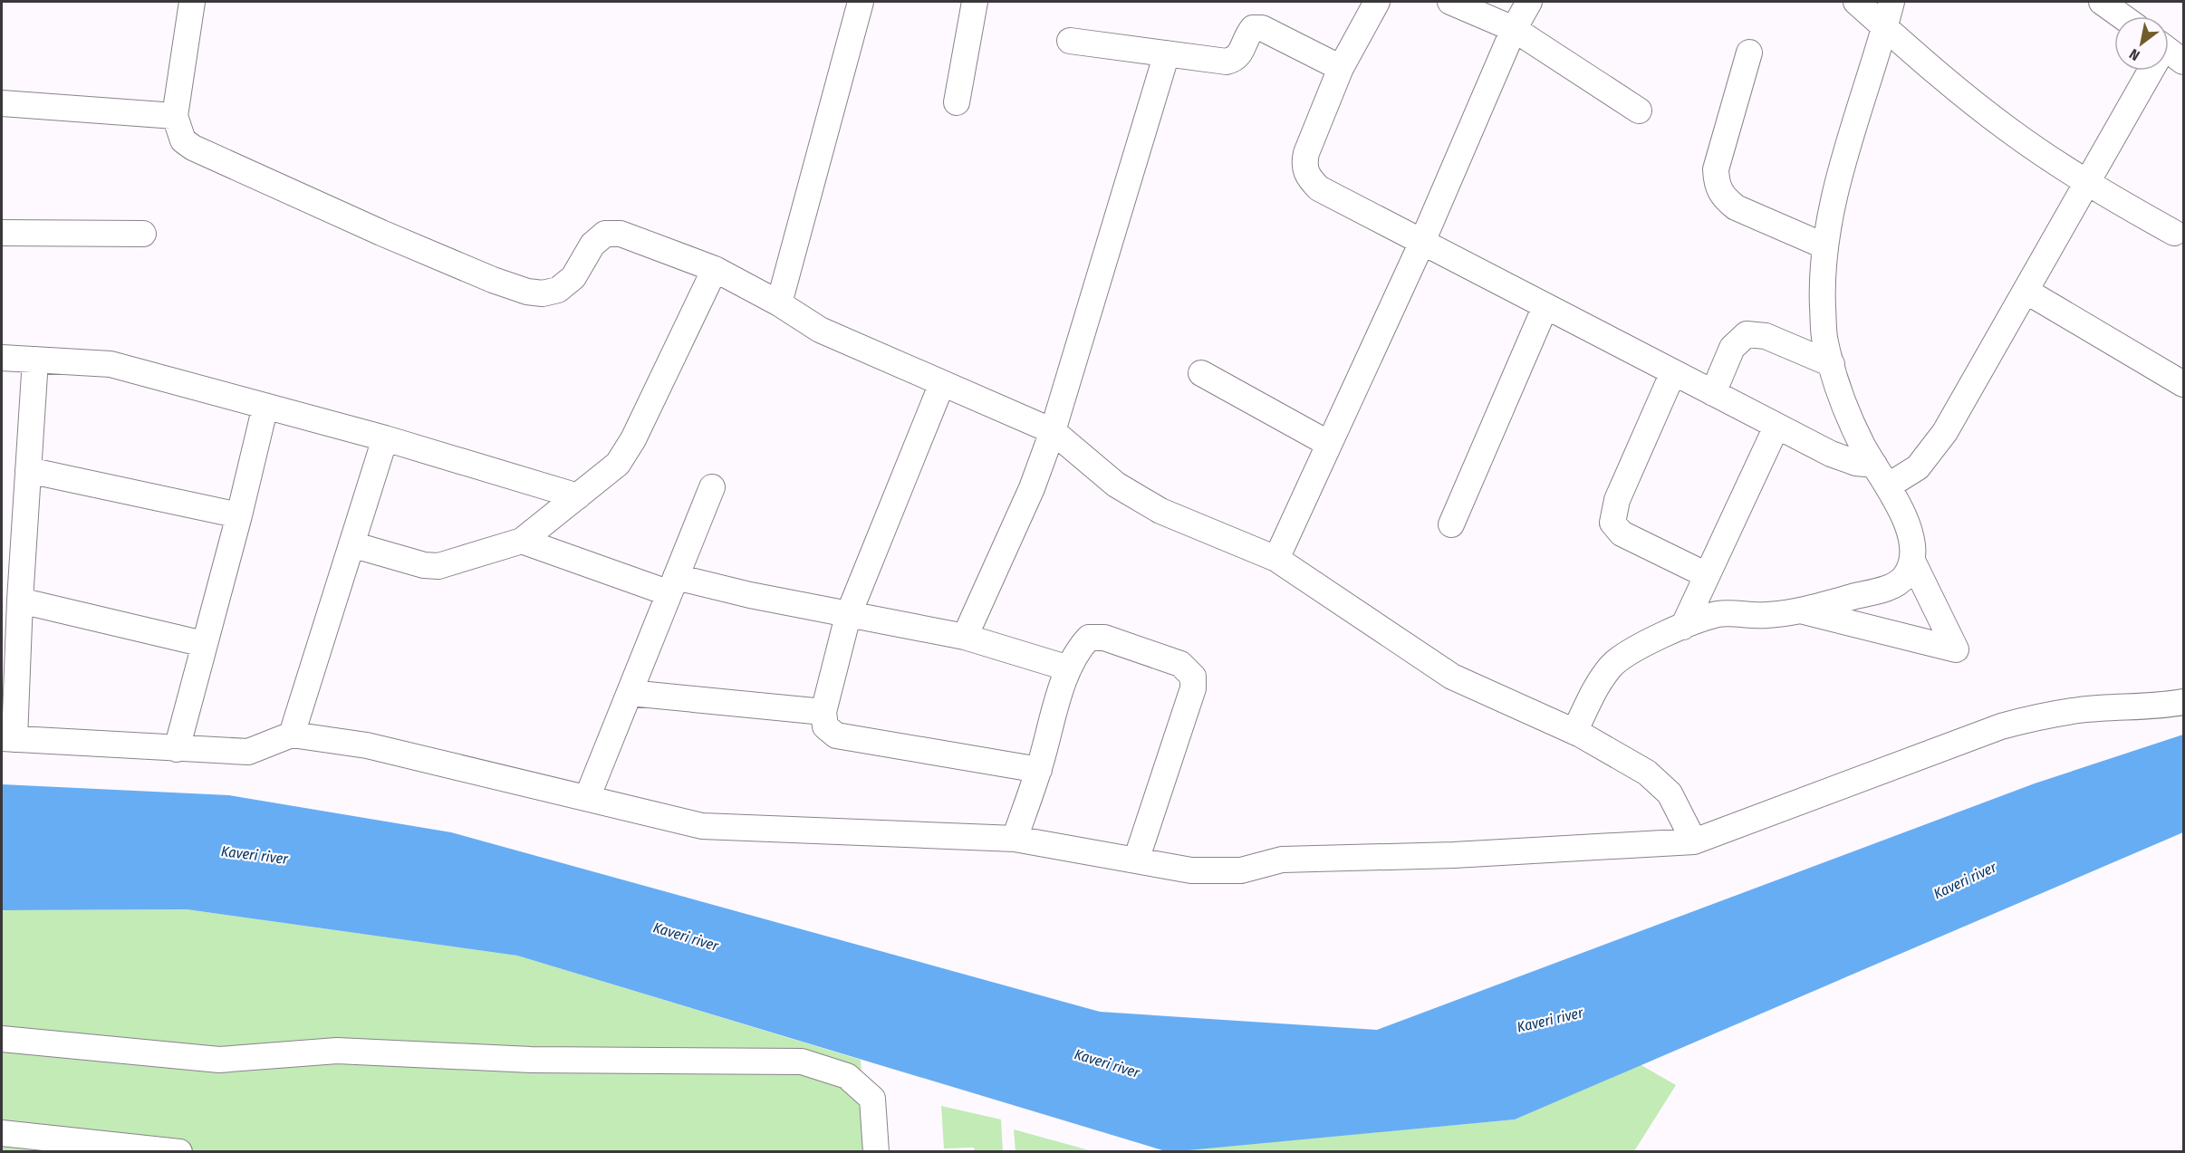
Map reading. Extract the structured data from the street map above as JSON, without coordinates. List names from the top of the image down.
{
  "water": ["Kaveri river"],
  "north": "bottom left"
}
